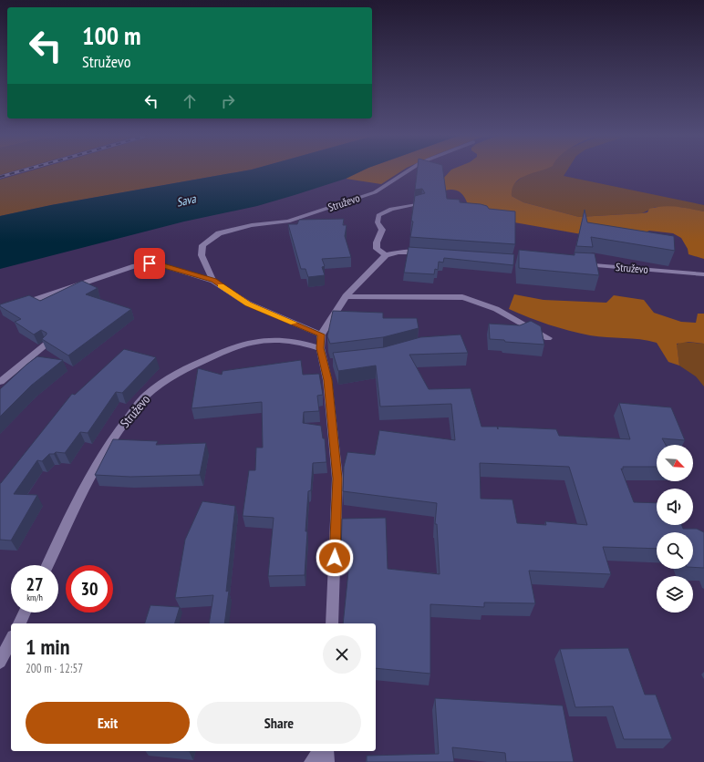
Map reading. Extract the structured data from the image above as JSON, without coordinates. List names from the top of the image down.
{
  "streets": {
    "street": ["Struževo"]
  },
  "water": ["Sava"],
  "north": "bottom right",
  "page": {
    "turn": ["100 m", "Struževo"],
    "speed": "27 km/h",
    "limit": "30",
    "heading": ["1 min", "200 m · 12:57"],
    "buttons": ["Exit", "Share"]
  }
}
